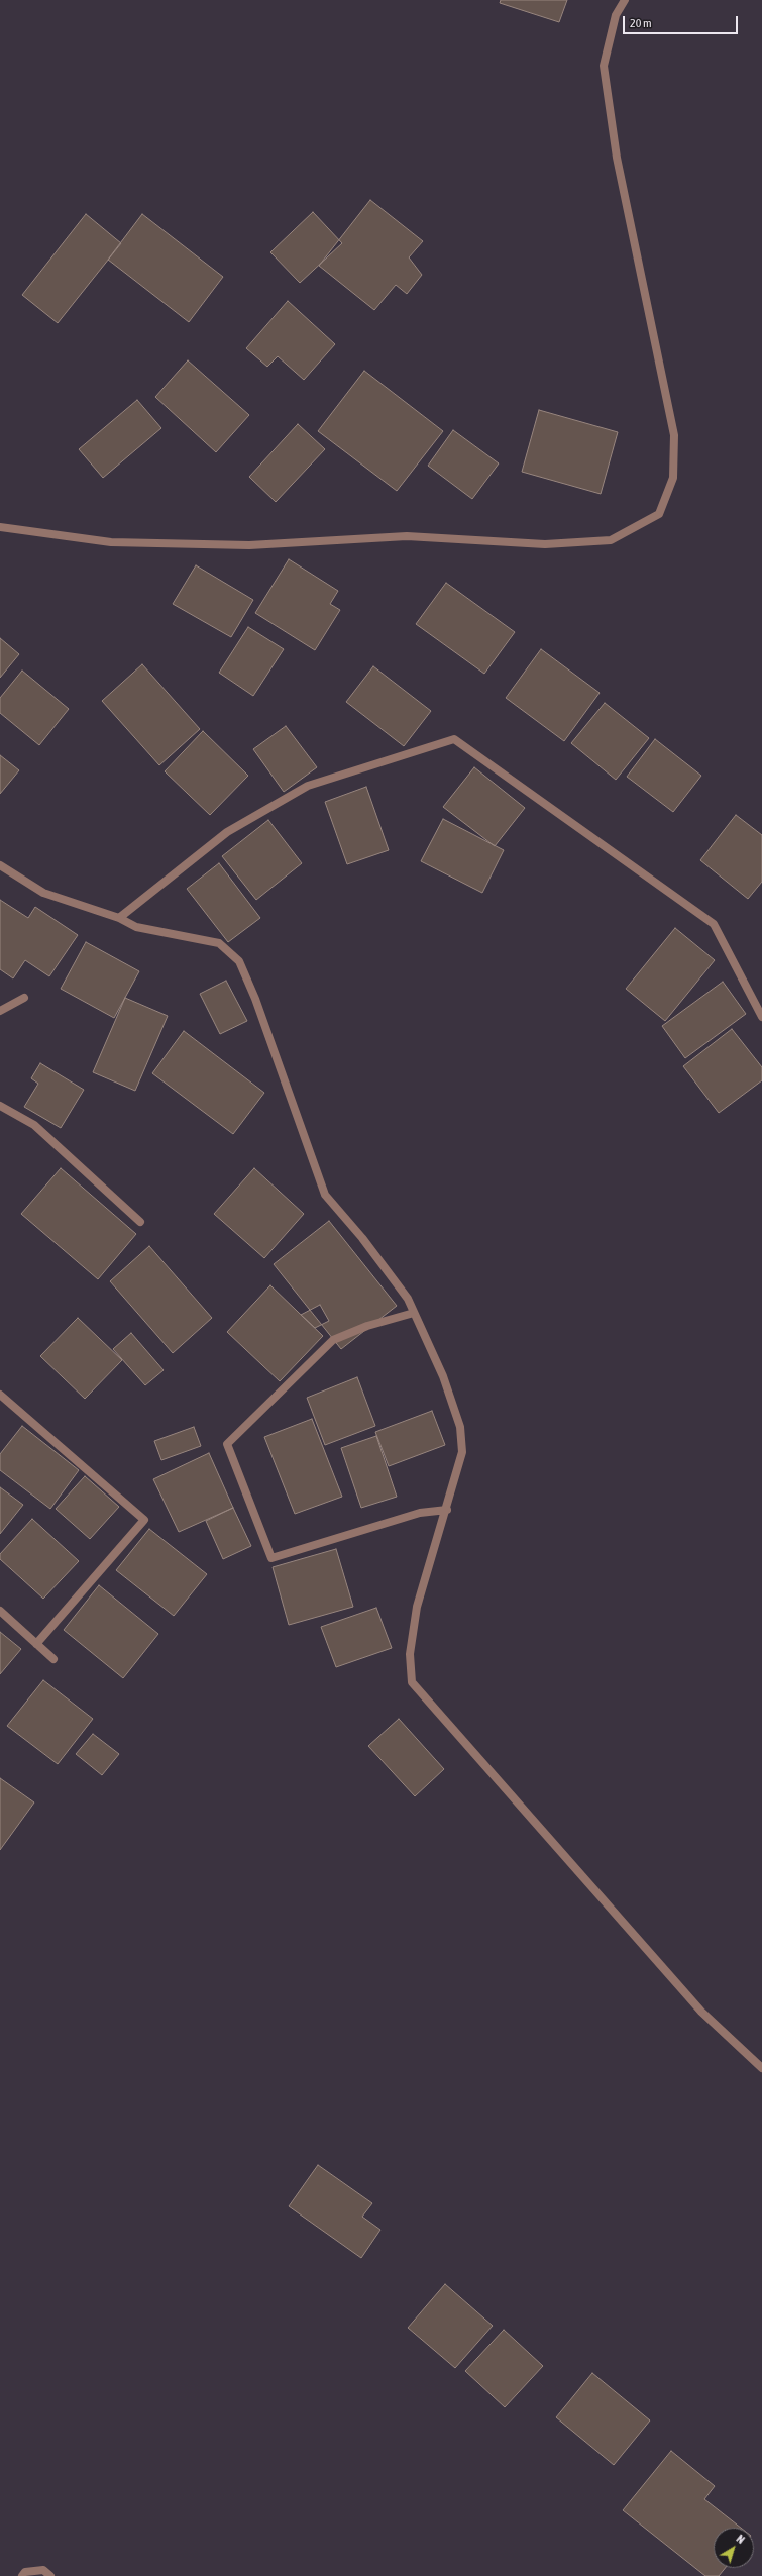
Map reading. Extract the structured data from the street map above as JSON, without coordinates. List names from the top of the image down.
{
  "scale_bar": "20 m",
  "north": "top right"
}
